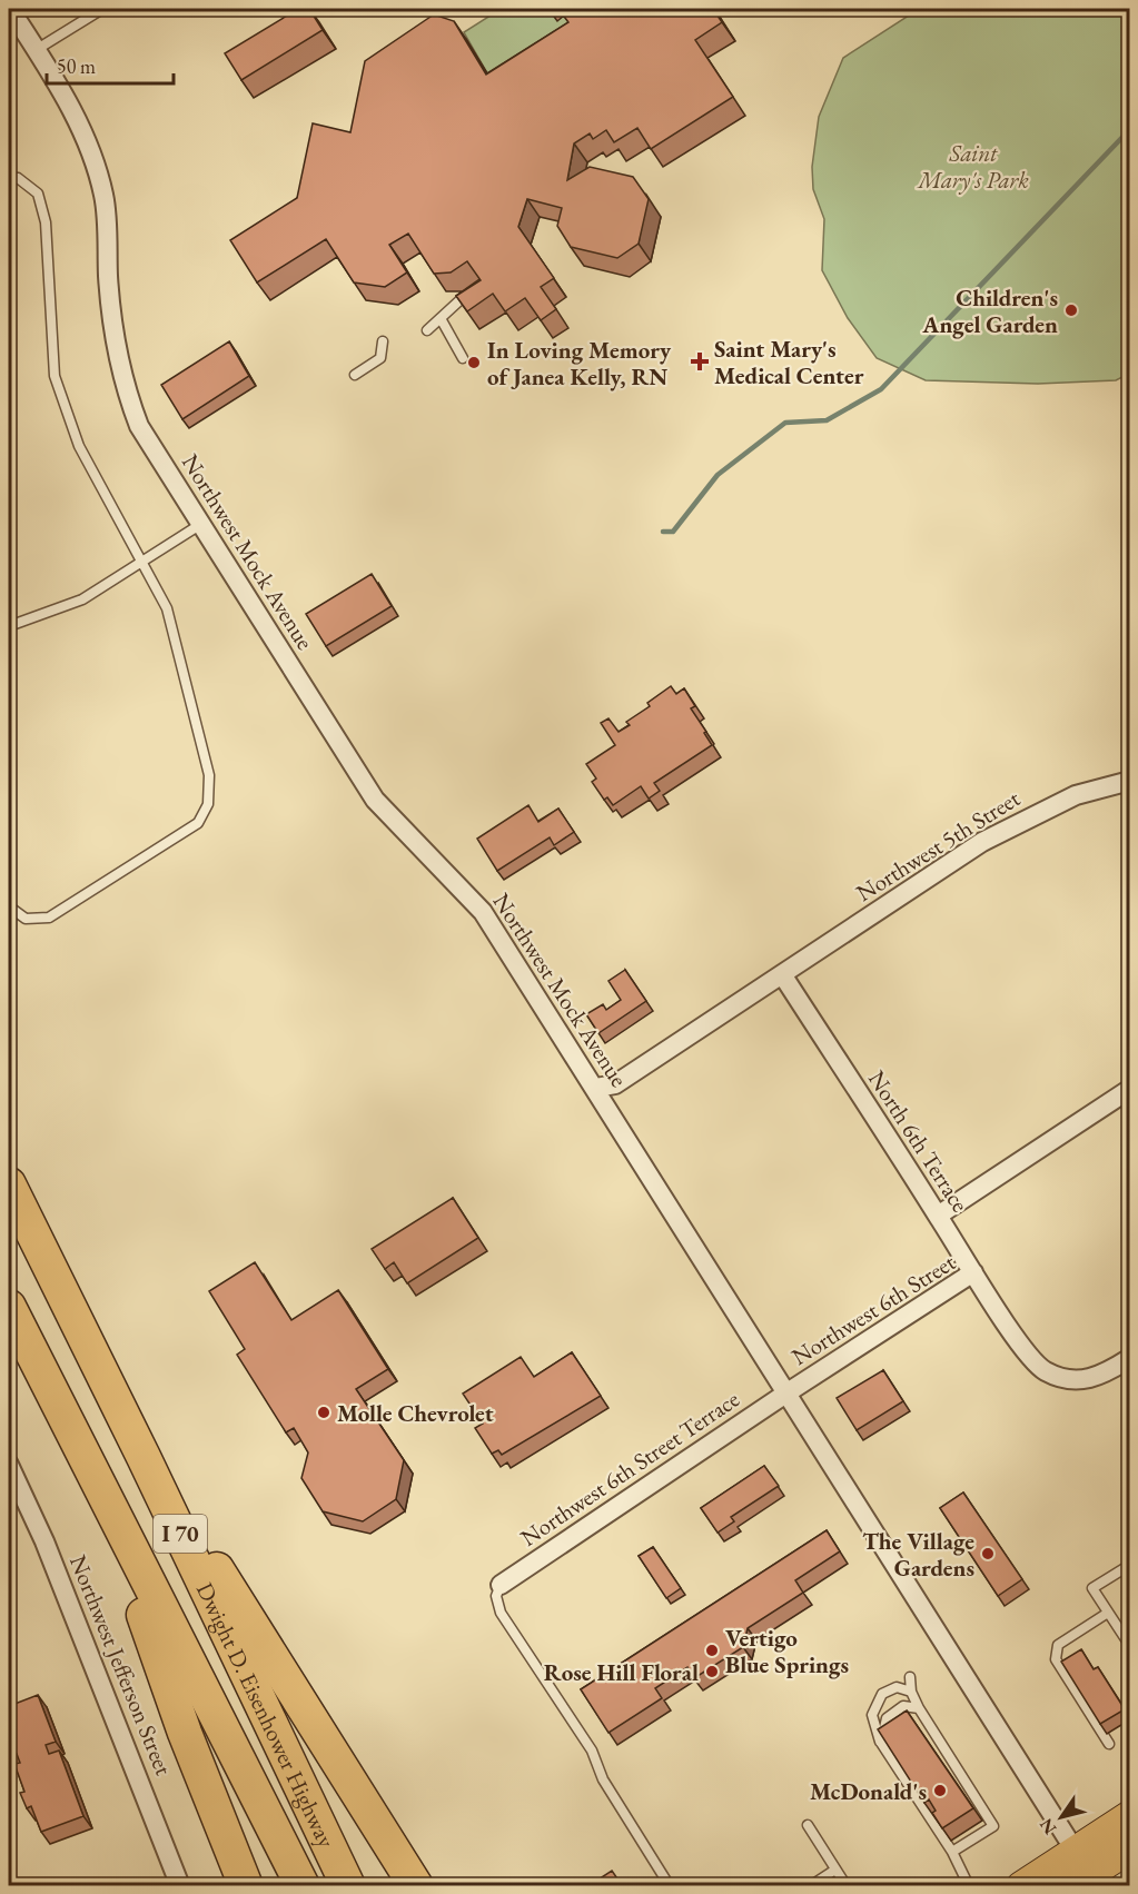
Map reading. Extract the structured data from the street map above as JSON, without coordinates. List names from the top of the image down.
{
  "streets": {
    "highway": ["I 70", "Dwight D. Eisenhower Highway"],
    "street": [
      "Northwest Mock Avenue",
      "Northwest 5th Street",
      "North 6th Terrace",
      "Northwest 6th Street",
      "Northwest 6th Street Terrace",
      "Northwest Jefferson Street"
    ]
  },
  "crossings": [
    ["Northwest Mock Avenue", "Northwest 5th Street"],
    ["Northwest Mock Avenue", "Northwest 6th Street"],
    ["Northwest Mock Avenue", "Northwest 6th Street Terrace"],
    ["Northwest 5th Street", "North 6th Terrace"],
    ["North 6th Terrace", "Northwest 6th Street"],
    ["Northwest 6th Street", "Northwest 6th Street Terrace"]
  ],
  "parks": ["Saint Mary's Park"],
  "places": {
    "other": [
      "Children's Angel Garden",
      "In Loving Memory of Janea Kelly, RN",
      "Molle Chevrolet",
      "The Village Gardens",
      "Vertigo Blue Springs",
      "Rose Hill Floral",
      "McDonald's"
    ],
    "health": ["Saint Mary's Medical Center"]
  },
  "scale_bar": "50 m",
  "north": "bottom left"
}
